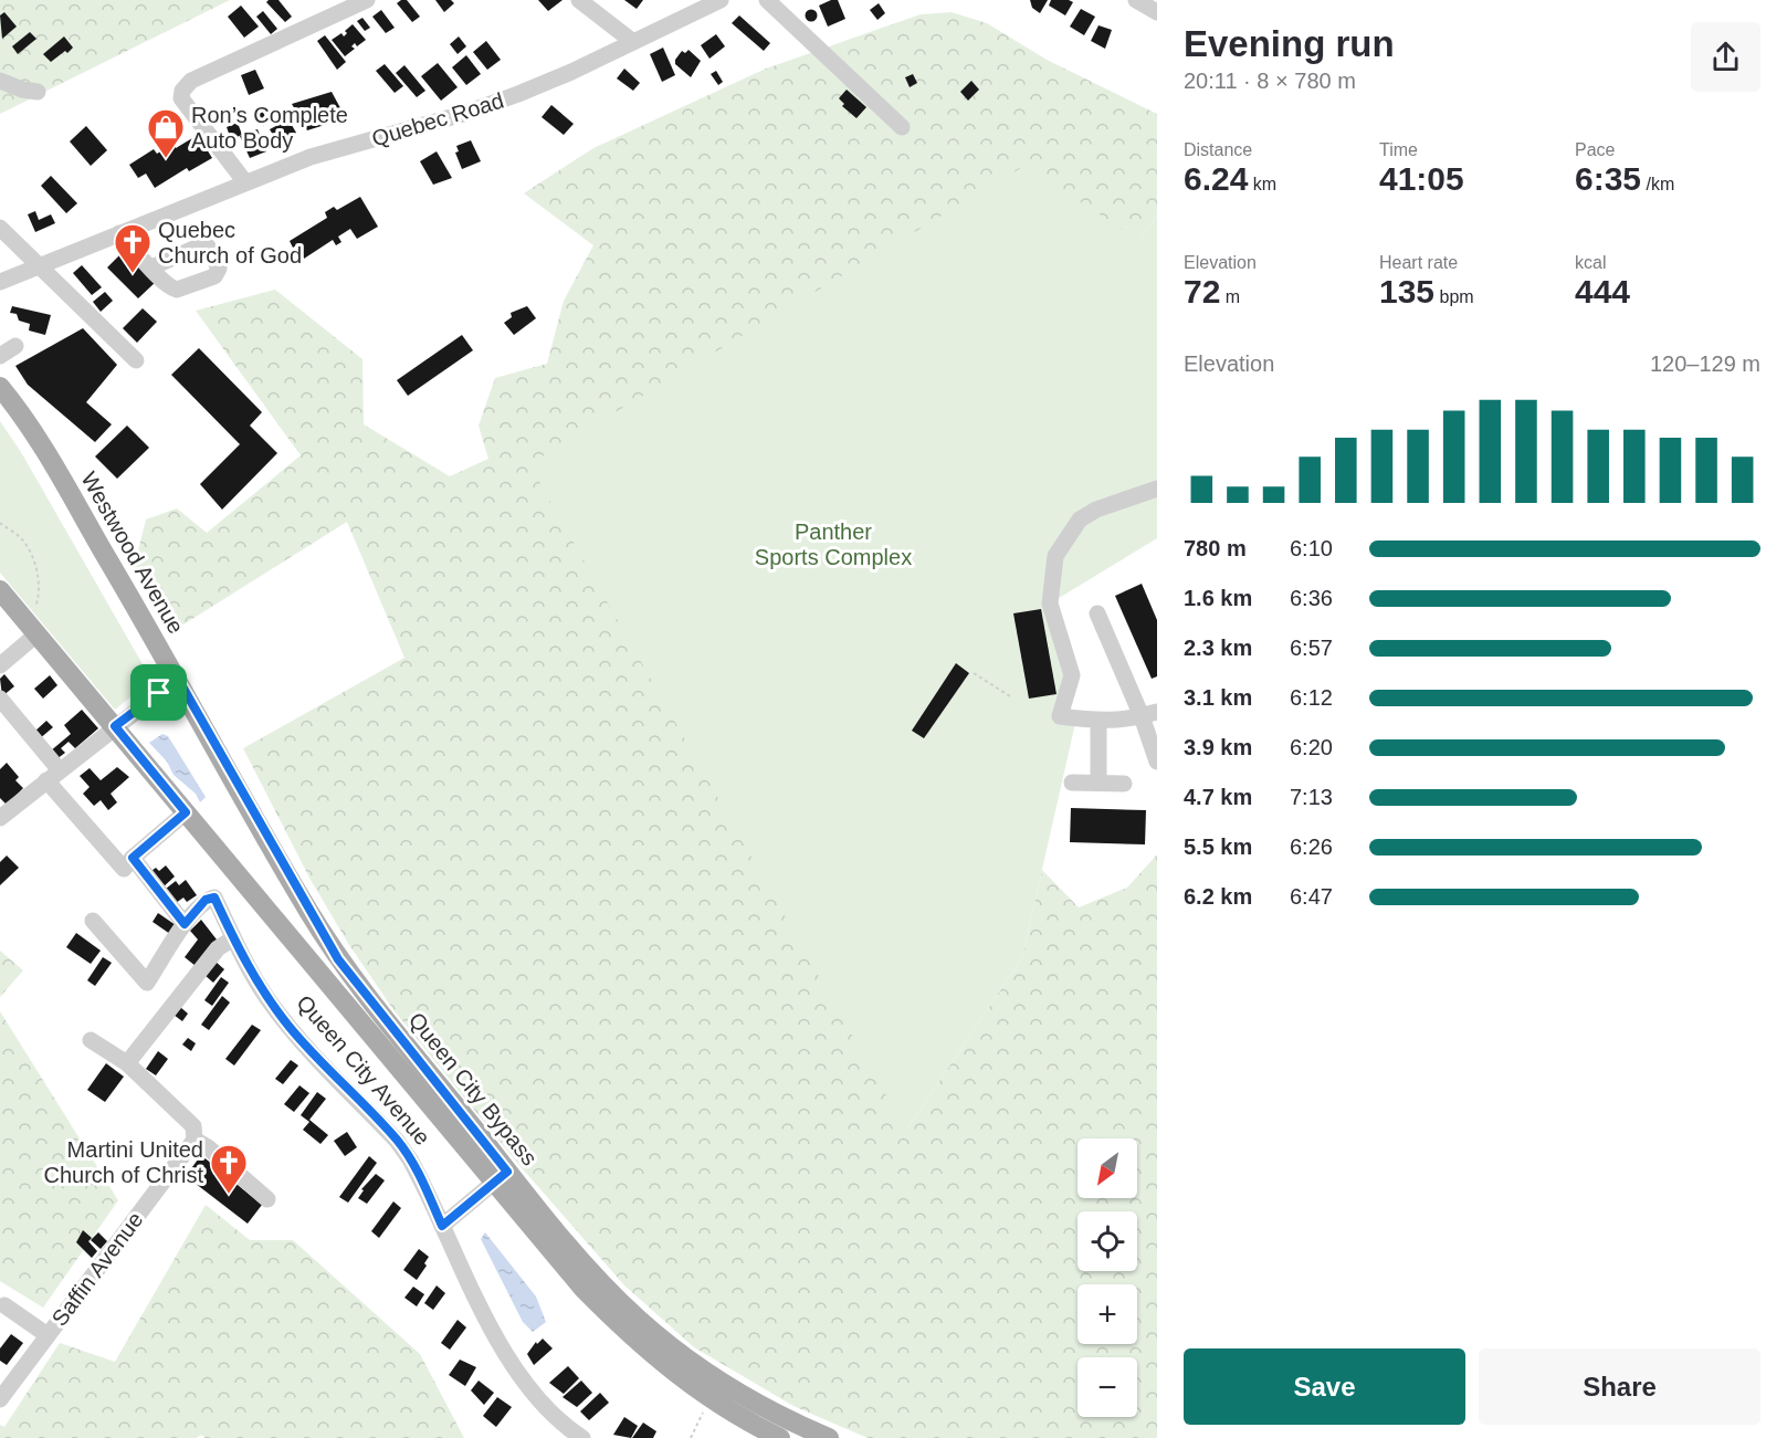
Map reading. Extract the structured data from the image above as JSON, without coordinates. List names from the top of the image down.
{
  "streets": {
    "main road": ["Westwood Avenue", "Queen City Avenue", "Queen City Bypass"],
    "street": ["Quebec Road", "Saffin Avenue"]
  },
  "crossings": [
    ["Westwood Avenue", "Queen City Bypass"],
    ["Queen City Avenue", "Queen City Bypass"]
  ],
  "parks": ["Panther Sports Complex"],
  "places": {
    "shop": ["Ron’s Complete Auto Body"],
    "church": ["Quebec Church of God", "Martini United Church of Christ"]
  },
  "north": "bottom left",
  "page": {
    "heading": ["Evening run", "20:11 · 8 × 780 m"],
    "stats": [
      ["Distance", "6.24 km"],
      ["Time", "41:05"],
      ["Pace", "6:35 /km"],
      ["Elevation", "72 m"],
      ["Heart rate", "135 bpm"],
      ["kcal", "444"]
    ],
    "chart": ["Elevation", "120–129 m"],
    "list": [
      {
        "name": "780 m",
        "note": "6:10"
      },
      {
        "name": "1.6 km",
        "note": "6:36"
      },
      {
        "name": "2.3 km",
        "note": "6:57"
      },
      {
        "name": "3.1 km",
        "note": "6:12"
      },
      {
        "name": "3.9 km",
        "note": "6:20"
      },
      {
        "name": "4.7 km",
        "note": "7:13"
      },
      {
        "name": "5.5 km",
        "note": "6:26"
      },
      {
        "name": "6.2 km",
        "note": "6:47"
      }
    ],
    "map_buttons": ["+", "−"],
    "buttons": ["Save", "Share"]
  }
}
